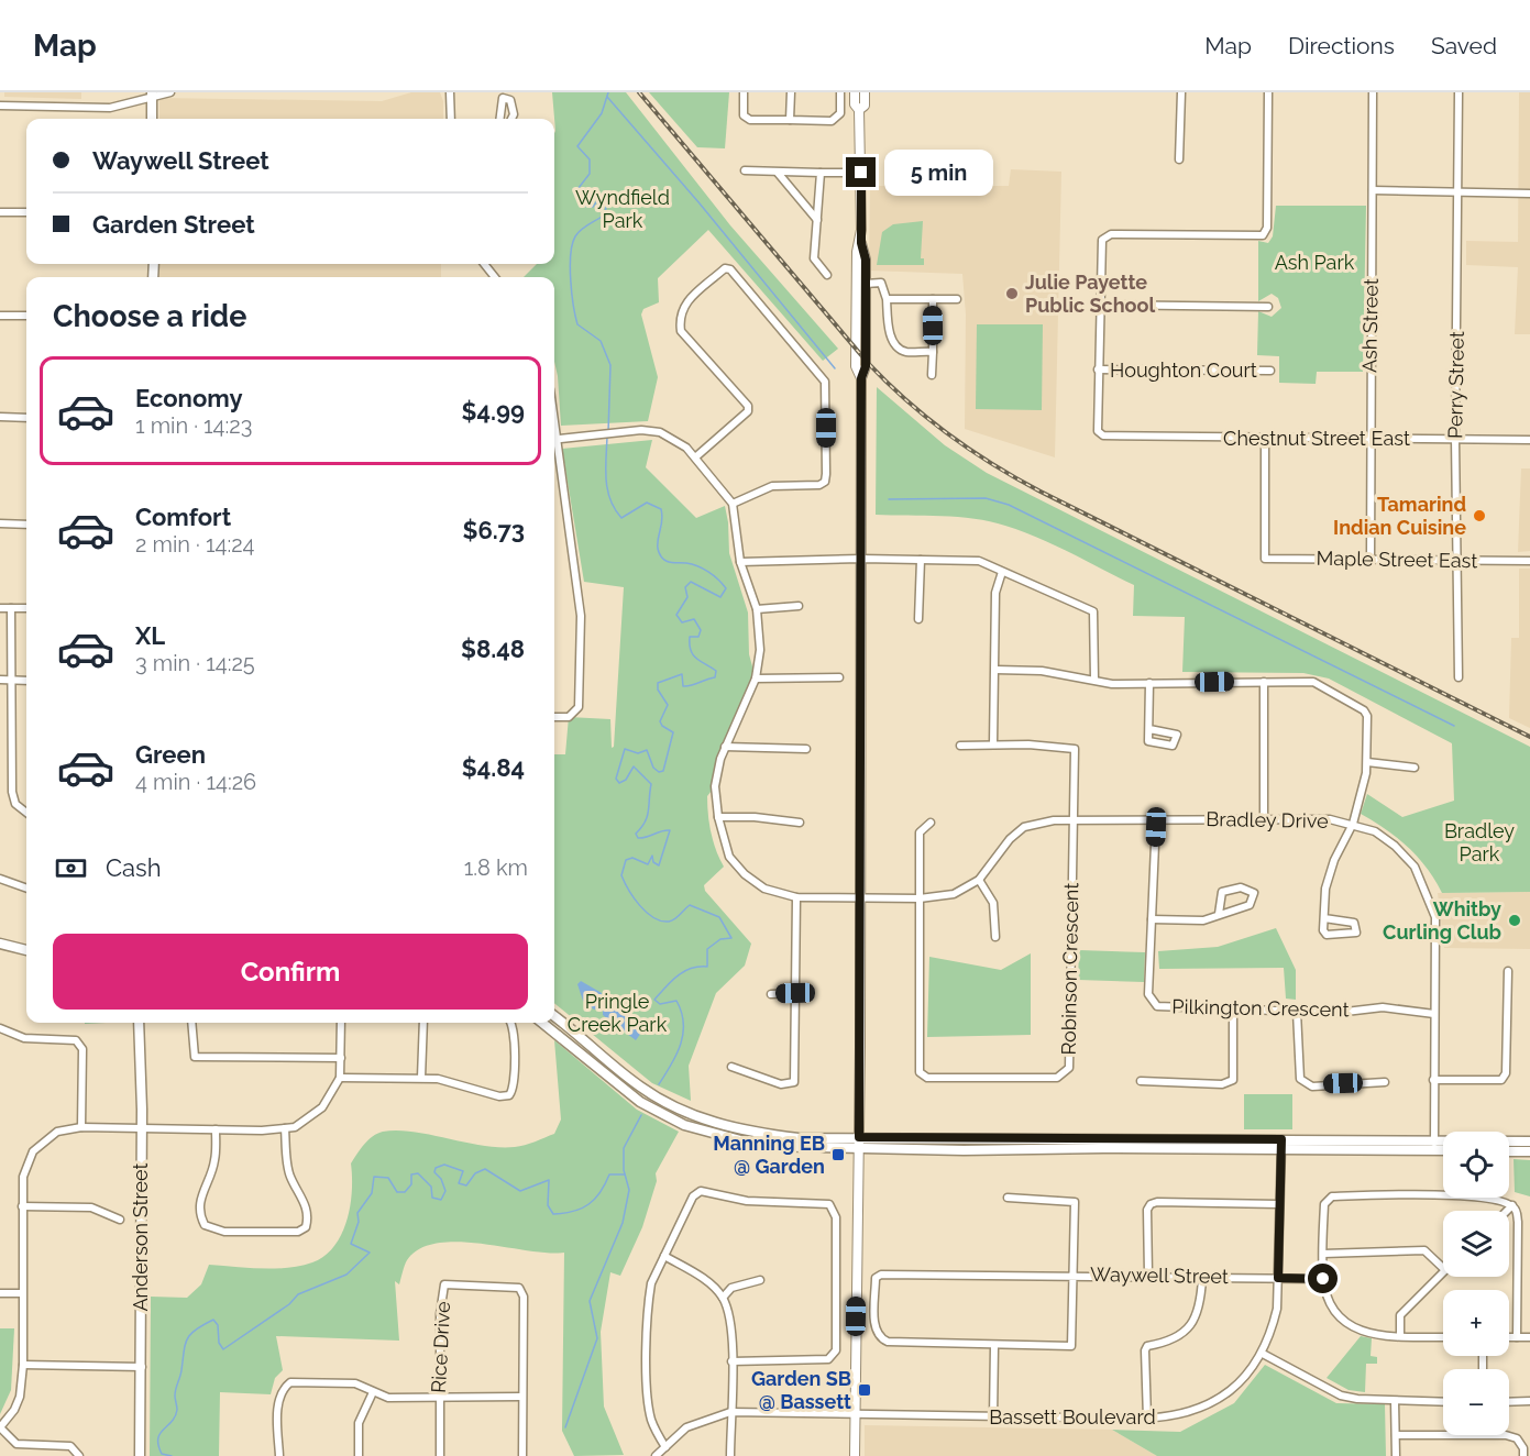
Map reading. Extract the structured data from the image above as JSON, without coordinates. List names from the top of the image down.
{
  "streets": {
    "main road": ["Anderson Street"],
    "street": [
      "Ash Street",
      "Houghton Court",
      "Perry Street",
      "Chestnut Street East",
      "Maple Street East",
      "Bradley Drive",
      "Robinson Crescent",
      "Pilkington Crescent",
      "Waywell Street",
      "Rice Drive",
      "Bassett Boulevard"
    ]
  },
  "crossings": [
    ["Ash Street", "Chestnut Street East"],
    ["Ash Street", "Maple Street East"],
    ["Houghton Court", "Chestnut Street East"],
    ["Perry Street", "Chestnut Street East"],
    ["Perry Street", "Maple Street East"],
    ["Chestnut Street East", "Maple Street East"],
    ["Bradley Drive", "Robinson Crescent"],
    ["Bradley Drive", "Pilkington Crescent"],
    ["Waywell Street", "Bassett Boulevard"]
  ],
  "parks": [
    "Wyndfield Park",
    "Ash Park",
    "Bradley Park",
    "Pringle Creek Park"
  ],
  "places": {
    "other": ["Julie Payette Public School", "Tamarind Indian Cuisine", "Whitby Curling Club"],
    "transit": ["Manning EB @ Garden", "Garden SB @ Bassett"]
  },
  "page": {
    "header": "Map",
    "nav": ["Map", "Directions", "Saved"],
    "banner": ["Waywell Street", "Garden Street"],
    "bubble": "5 min",
    "heading": "Choose a ride",
    "list": [
      {
        "name": "Economy",
        "note": "1 min · 14:23",
        "value": "$4.99"
      },
      {
        "name": "Comfort",
        "note": "2 min · 14:24",
        "value": "$6.73"
      },
      {
        "name": "XL",
        "note": "3 min · 14:25",
        "value": "$8.48"
      },
      {
        "name": "Green",
        "note": "4 min · 14:26",
        "value": "$4.84"
      }
    ],
    "pay": ["Cash", "1.8 km"],
    "buttons": "Confirm",
    "map_buttons": ["+", "−"]
  }
}
